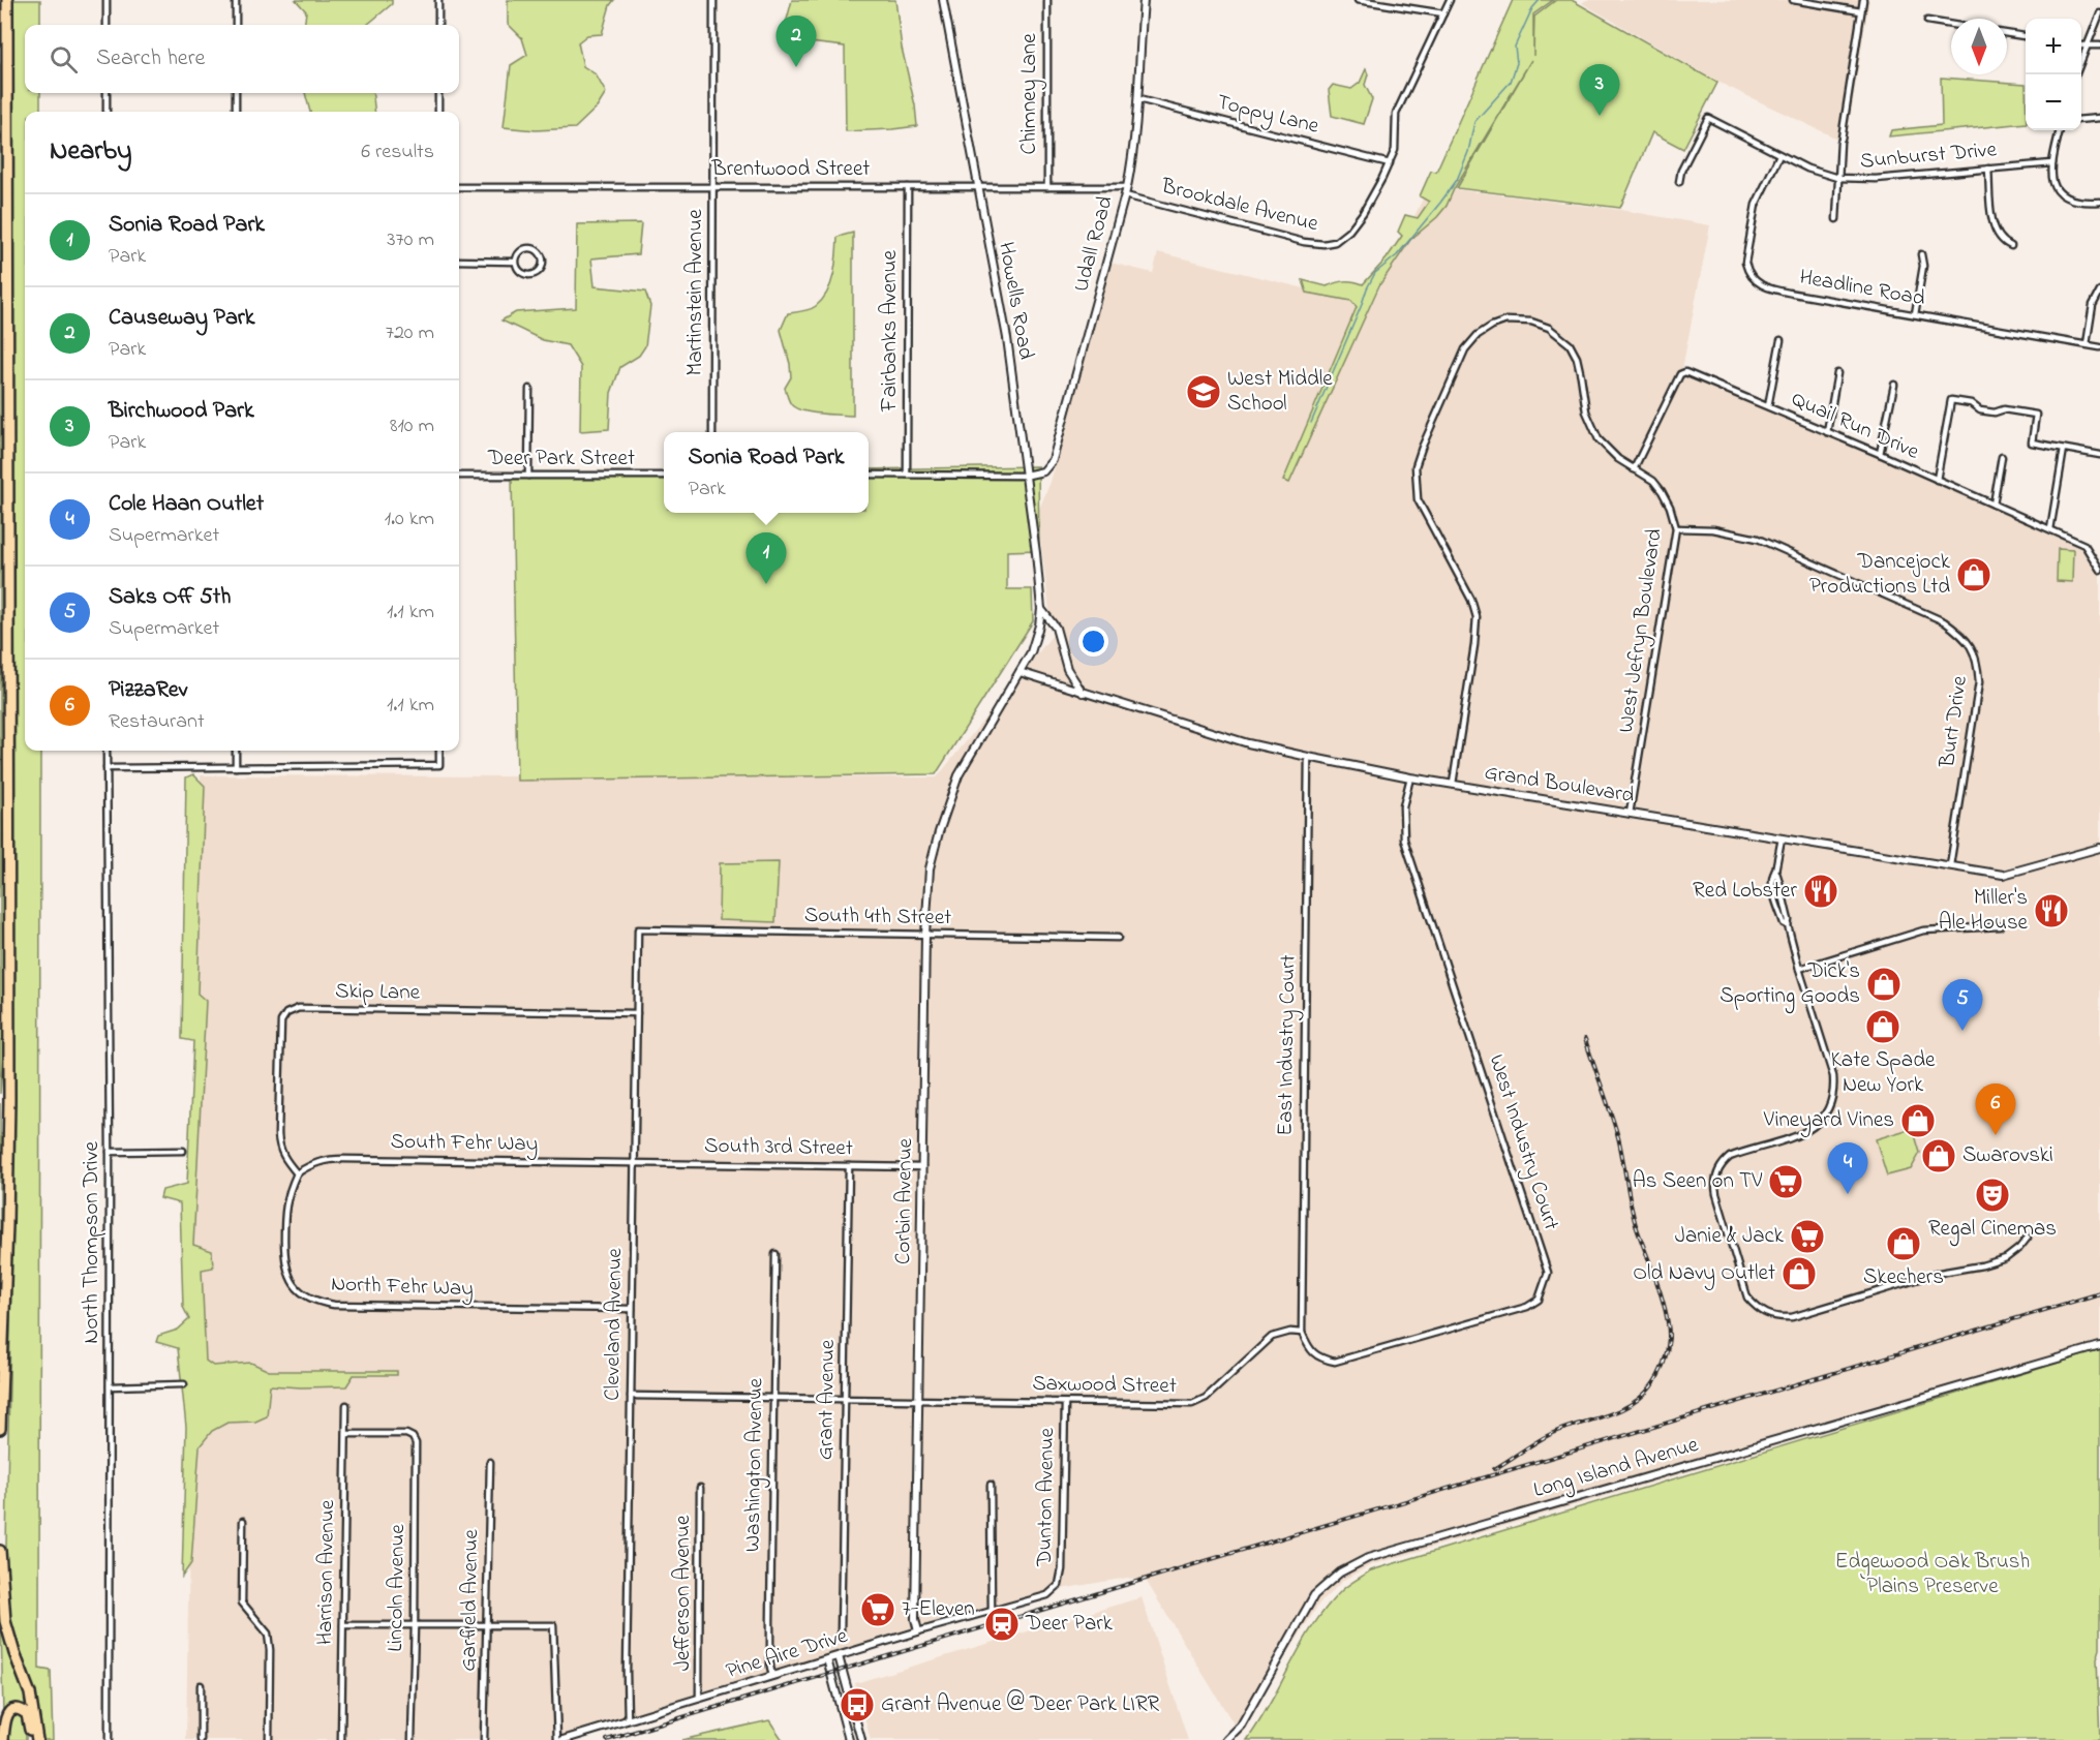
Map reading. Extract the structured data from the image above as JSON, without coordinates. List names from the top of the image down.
{
  "streets": {
    "street": [
      "Chimney Lane",
      "Toppy Lane",
      "Sunburst Drive",
      "Brentwood Street",
      "Brookdale Avenue",
      "Udall Road",
      "Headline Road",
      "Martinstein Avenue",
      "Howells Road",
      "Fairbanks Avenue",
      "Quail Run Drive",
      "Deer Park Street",
      "West Jefryn Boulevard",
      "Burt Drive",
      "Grand Boulevard",
      "South 4th Street",
      "Skip Lane",
      "East Industry Court",
      "West Industry Court",
      "South Fehr Way",
      "South 3rd Street",
      "Corbin Avenue",
      "North Thompson Drive",
      "North Fehr Way",
      "Cleveland Avenue",
      "Saxwood Street",
      "Grant Avenue",
      "Washington Avenue",
      "Long Island Avenue",
      "Dunton Avenue",
      "Harrison Avenue",
      "Lincoln Avenue",
      "Jefferson Avenue",
      "Garfield Avenue",
      "Pine Aire Drive"
    ]
  },
  "crossings": [
    ["Chimney Lane", "Brentwood Street"],
    ["Toppy Lane", "Brookdale Avenue"],
    ["Toppy Lane", "Udall Road"],
    ["Sunburst Drive", "Headline Road"],
    ["Brentwood Street", "Udall Road"],
    ["Brentwood Street", "Martinstein Avenue"],
    ["Brentwood Street", "Howells Road"],
    ["Brentwood Street", "Fairbanks Avenue"],
    ["Brookdale Avenue", "Udall Road"],
    ["Udall Road", "Howells Road"],
    ["Howells Road", "Corbin Avenue"],
    ["Quail Run Drive", "West Jefryn Boulevard"],
    ["West Jefryn Boulevard", "Burt Drive"],
    ["West Jefryn Boulevard", "Grand Boulevard"],
    ["Burt Drive", "Grand Boulevard"],
    ["Grand Boulevard", "East Industry Court"],
    ["Grand Boulevard", "West Industry Court"],
    ["Grand Boulevard", "Corbin Avenue"],
    ["South 4th Street", "Corbin Avenue"],
    ["South 4th Street", "Cleveland Avenue"],
    ["Skip Lane", "South Fehr Way"],
    ["Skip Lane", "North Fehr Way"],
    ["Skip Lane", "Cleveland Avenue"],
    ["East Industry Court", "West Industry Court"],
    ["East Industry Court", "Saxwood Street"],
    ["West Industry Court", "Saxwood Street"],
    ["South Fehr Way", "South 3rd Street"],
    ["South Fehr Way", "North Fehr Way"],
    ["South Fehr Way", "Cleveland Avenue"],
    ["South 3rd Street", "Corbin Avenue"],
    ["South 3rd Street", "Cleveland Avenue"],
    ["South 3rd Street", "Grant Avenue"],
    ["Corbin Avenue", "Saxwood Street"],
    ["Corbin Avenue", "Pine Aire Drive"],
    ["North Fehr Way", "Cleveland Avenue"],
    ["Cleveland Avenue", "Saxwood Street"],
    ["Cleveland Avenue", "Pine Aire Drive"],
    ["Saxwood Street", "Grant Avenue"],
    ["Saxwood Street", "Washington Avenue"],
    ["Saxwood Street", "Dunton Avenue"],
    ["Washington Avenue", "Pine Aire Drive"],
    ["Dunton Avenue", "Pine Aire Drive"],
    ["Harrison Avenue", "Lincoln Avenue"],
    ["Jefferson Avenue", "Pine Aire Drive"]
  ],
  "parks": ["Edgewood Oak Brush Plains Preserve"],
  "places": {
    "school or university": ["West Middle School"],
    "shop": [
      "Dancejock Productions Ltd",
      "Dick's Sporting Goods",
      "Kate Spade New York",
      "Vineyard Vines",
      "Swarovski",
      "Skechers",
      "Old Navy Outlet"
    ],
    "restaurant": ["Red Lobster", "Miller's Ale House"],
    "supermarket": ["As Seen on TV", "Janie & Jack", "7-Eleven"],
    "theatre": ["Regal Cinemas"],
    "station": ["Deer Park"],
    "bus stop": ["Grant Avenue @ Deer Park LIRR"]
  },
  "north": "bottom",
  "page": {
    "pins": [
      "2",
      "3",
      "1",
      "5",
      "6",
      "4"
    ],
    "map_buttons": ["+", "−"],
    "search": "Search here",
    "heading": ["Nearby", "6 results"],
    "list": [
      {
        "mark": "1",
        "name": "Sonia Road Park",
        "note": "Park",
        "value": "370 m"
      },
      {
        "mark": "2",
        "name": "Causeway Park",
        "note": "Park",
        "value": "720 m"
      },
      {
        "mark": "3",
        "name": "Birchwood Park",
        "note": "Park",
        "value": "810 m"
      },
      {
        "mark": "4",
        "name": "Cole Haan Outlet",
        "note": "Supermarket",
        "value": "1.0 km"
      },
      {
        "mark": "5",
        "name": "Saks Off 5th",
        "note": "Supermarket",
        "value": "1.1 km"
      },
      {
        "mark": "6",
        "name": "PizzaRev",
        "note": "Restaurant",
        "value": "1.1 km"
      }
    ],
    "popup": ["Sonia Road Park", "Park"]
  }
}
